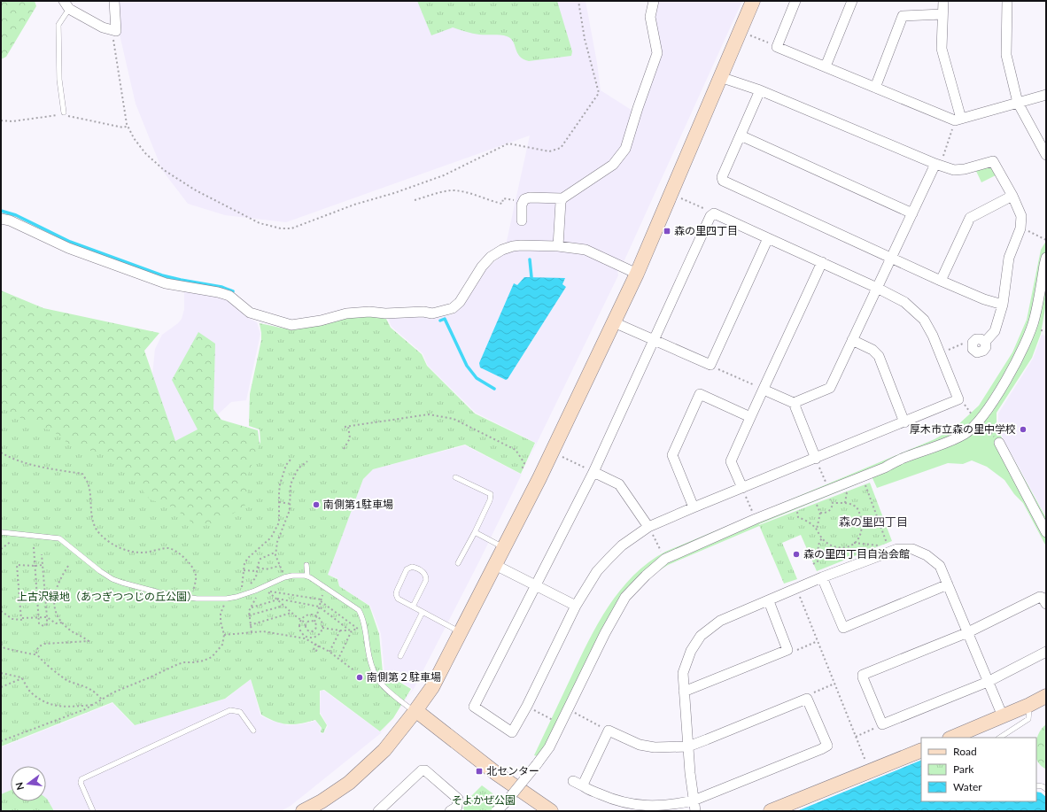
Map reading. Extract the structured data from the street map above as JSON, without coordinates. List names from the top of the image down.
{
  "districts": ["森の里四丁目"],
  "parks": ["上古沢緑地（あつぎつつじの丘公園）", "そよかぜ公園"],
  "places": {
    "transit": ["森の里四丁目", "北センター"],
    "other": [
      "厚木市立森の里中学校",
      "南側第1駐車場",
      "森の里四丁目自治会館",
      "南側第２駐車場"
    ]
  },
  "legend": ["Road", "Park", "Water"],
  "north": "left"
}
